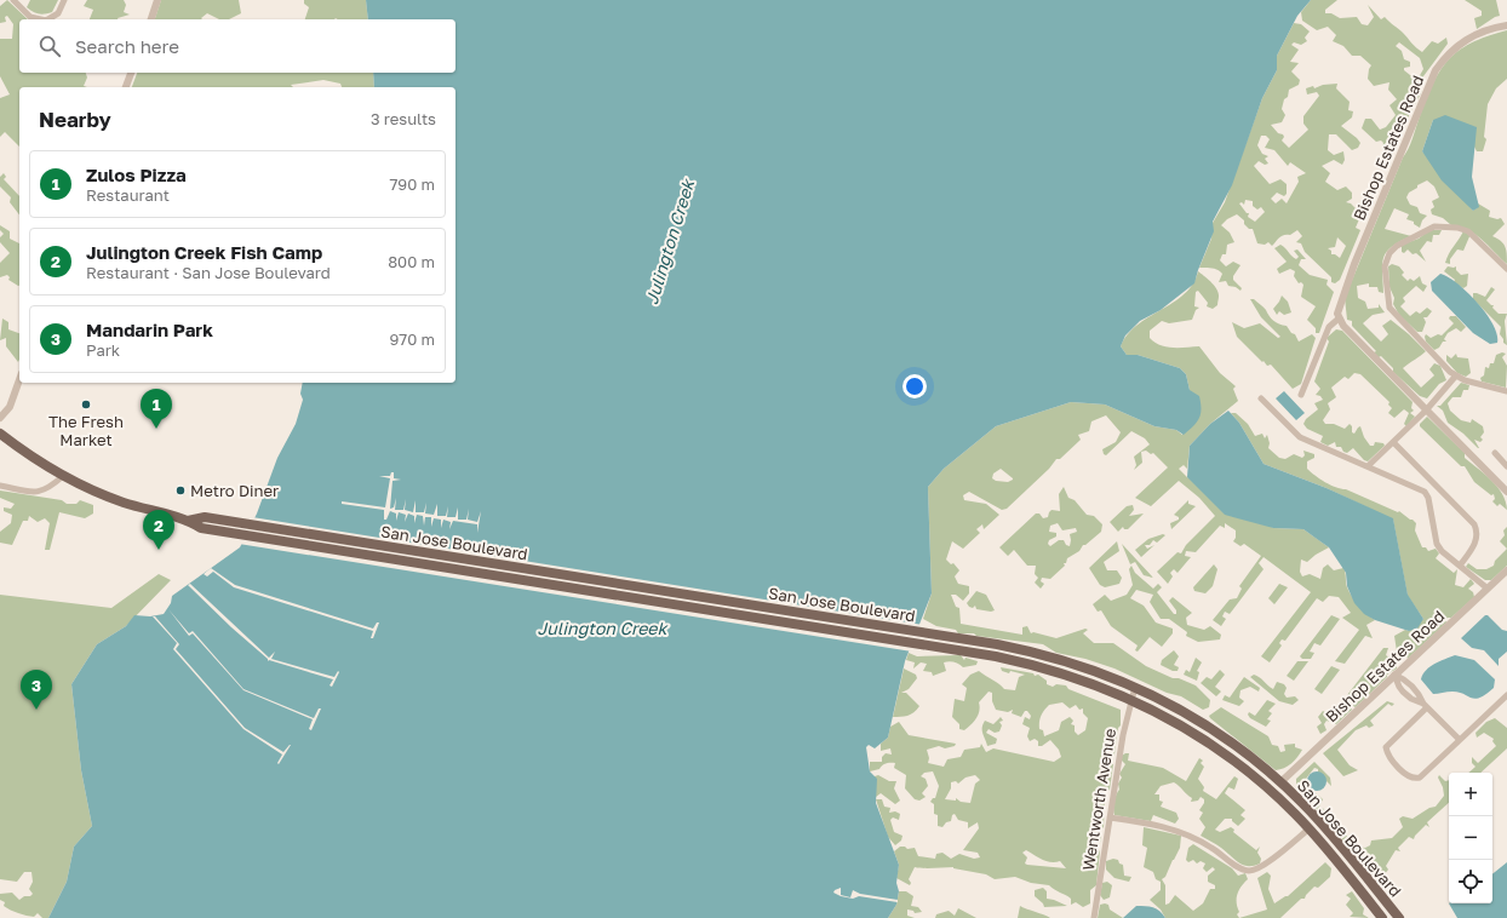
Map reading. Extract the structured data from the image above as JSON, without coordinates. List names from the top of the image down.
{
  "streets": {
    "main road": ["San Jose Boulevard"],
    "street": ["Bishop Estates Road", "Wentworth Avenue"]
  },
  "crossings": [
    ["Bishop Estates Road", "San Jose Boulevard"],
    ["San Jose Boulevard", "Wentworth Avenue"]
  ],
  "water": ["Julington Creek"],
  "places": ["The Fresh Market", "Metro Diner"],
  "page": {
    "search": "Search here",
    "heading": ["Nearby", "3 results"],
    "list": [
      {
        "mark": "1",
        "name": "Zulos Pizza",
        "note": "Restaurant",
        "value": "790 m"
      },
      {
        "mark": "2",
        "name": "Julington Creek Fish Camp",
        "note": "Restaurant · San Jose Boulevard",
        "value": "800 m"
      },
      {
        "mark": "3",
        "name": "Mandarin Park",
        "note": "Park",
        "value": "970 m"
      }
    ],
    "pins": ["1", "2", "3"],
    "map_buttons": ["+", "−"]
  }
}
